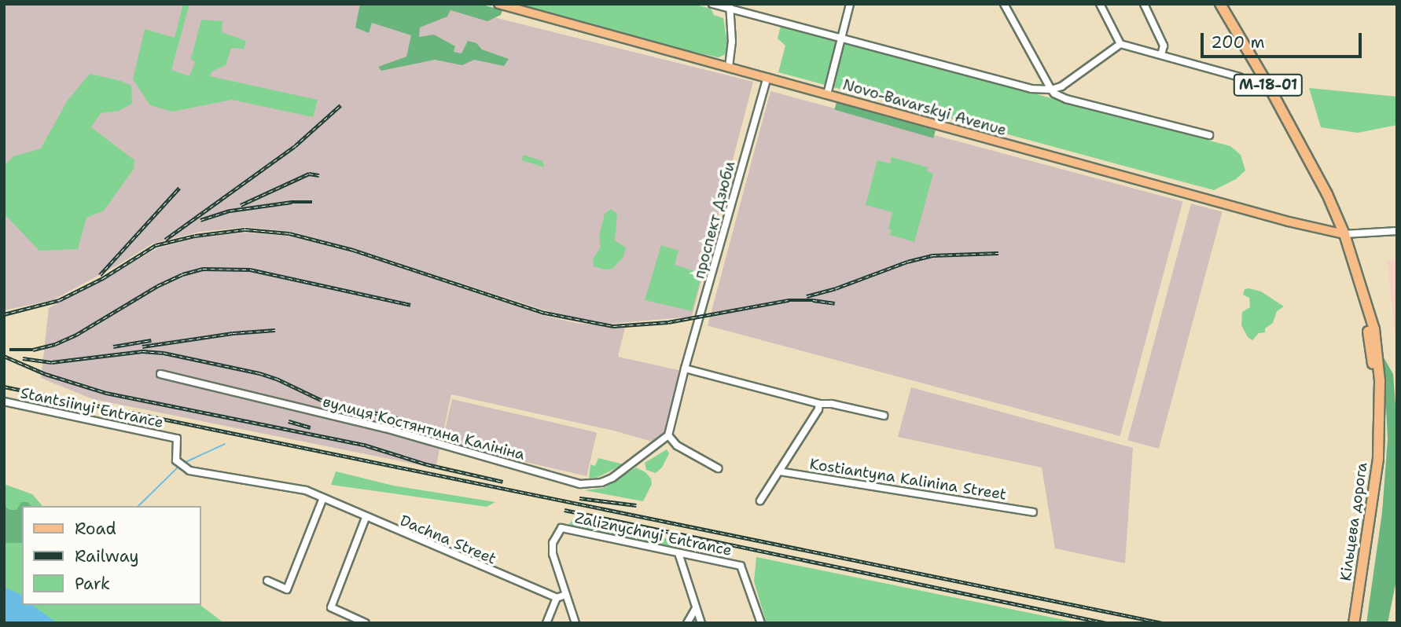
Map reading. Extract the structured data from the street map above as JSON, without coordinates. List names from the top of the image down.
{
  "streets": {
    "highway": ["М-18-01", "Кільцева дорога"],
    "main road": ["Novo-Bavarskyi Avenue"],
    "street": [
      "проспект Дзюби",
      "Stantsiinyi Entrance",
      "вулиця Костянтина Калініна",
      "Kostiantyna Kalinina Street",
      "Zaliznychnyi Entrance",
      "Dachna Street"
    ]
  },
  "crossings": [
    ["Novo-Bavarskyi Avenue", "проспект Дзюби"],
    ["Novo-Bavarskyi Avenue", "Кільцева дорога"],
    ["Stantsiinyi Entrance", "Dachna Street"]
  ],
  "legend": ["Road", "Railway", "Park"],
  "scale_bar": "200 m"
}
